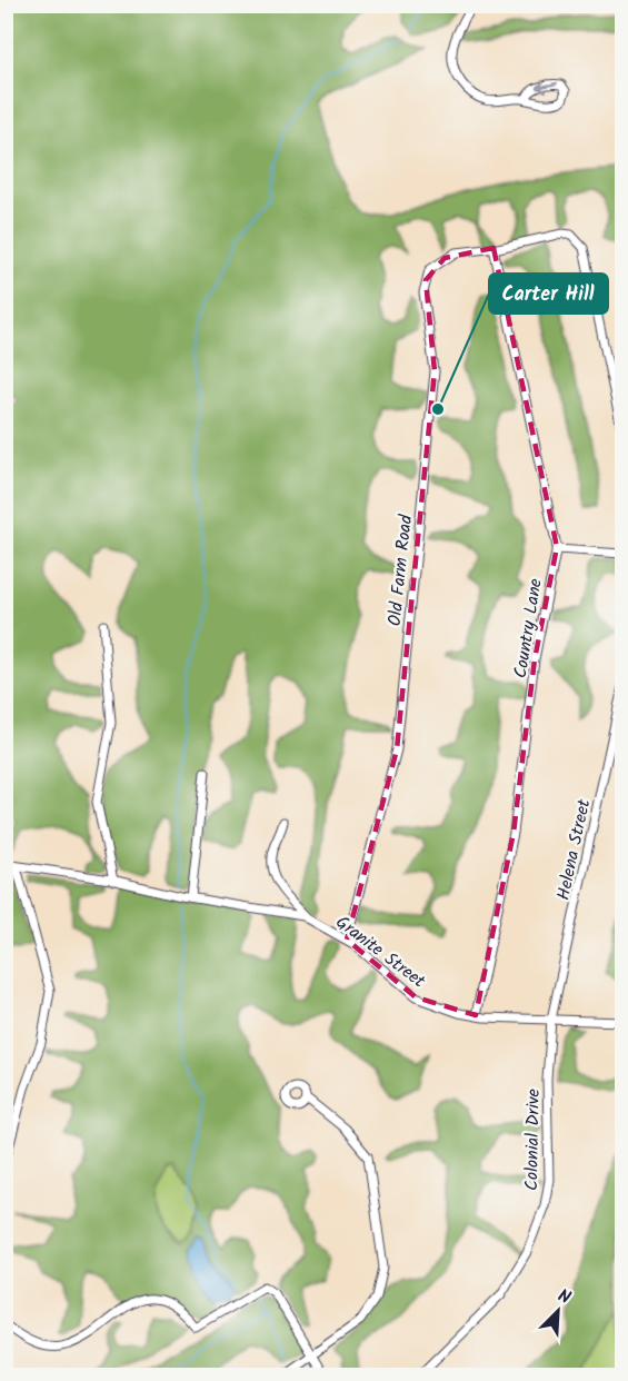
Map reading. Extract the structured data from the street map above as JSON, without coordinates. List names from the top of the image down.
{
  "streets": {
    "street": [
      "Old Farm Road",
      "Country Lane",
      "Helena Street",
      "Granite Street",
      "Colonial Drive"
    ]
  },
  "crossings": [
    ["Old Farm Road", "Country Lane"],
    ["Old Farm Road", "Granite Street"],
    ["Country Lane", "Granite Street"],
    ["Helena Street", "Granite Street"],
    ["Helena Street", "Colonial Drive"],
    ["Granite Street", "Colonial Drive"]
  ],
  "places": ["Carter Hill"],
  "north": "top right"
}
